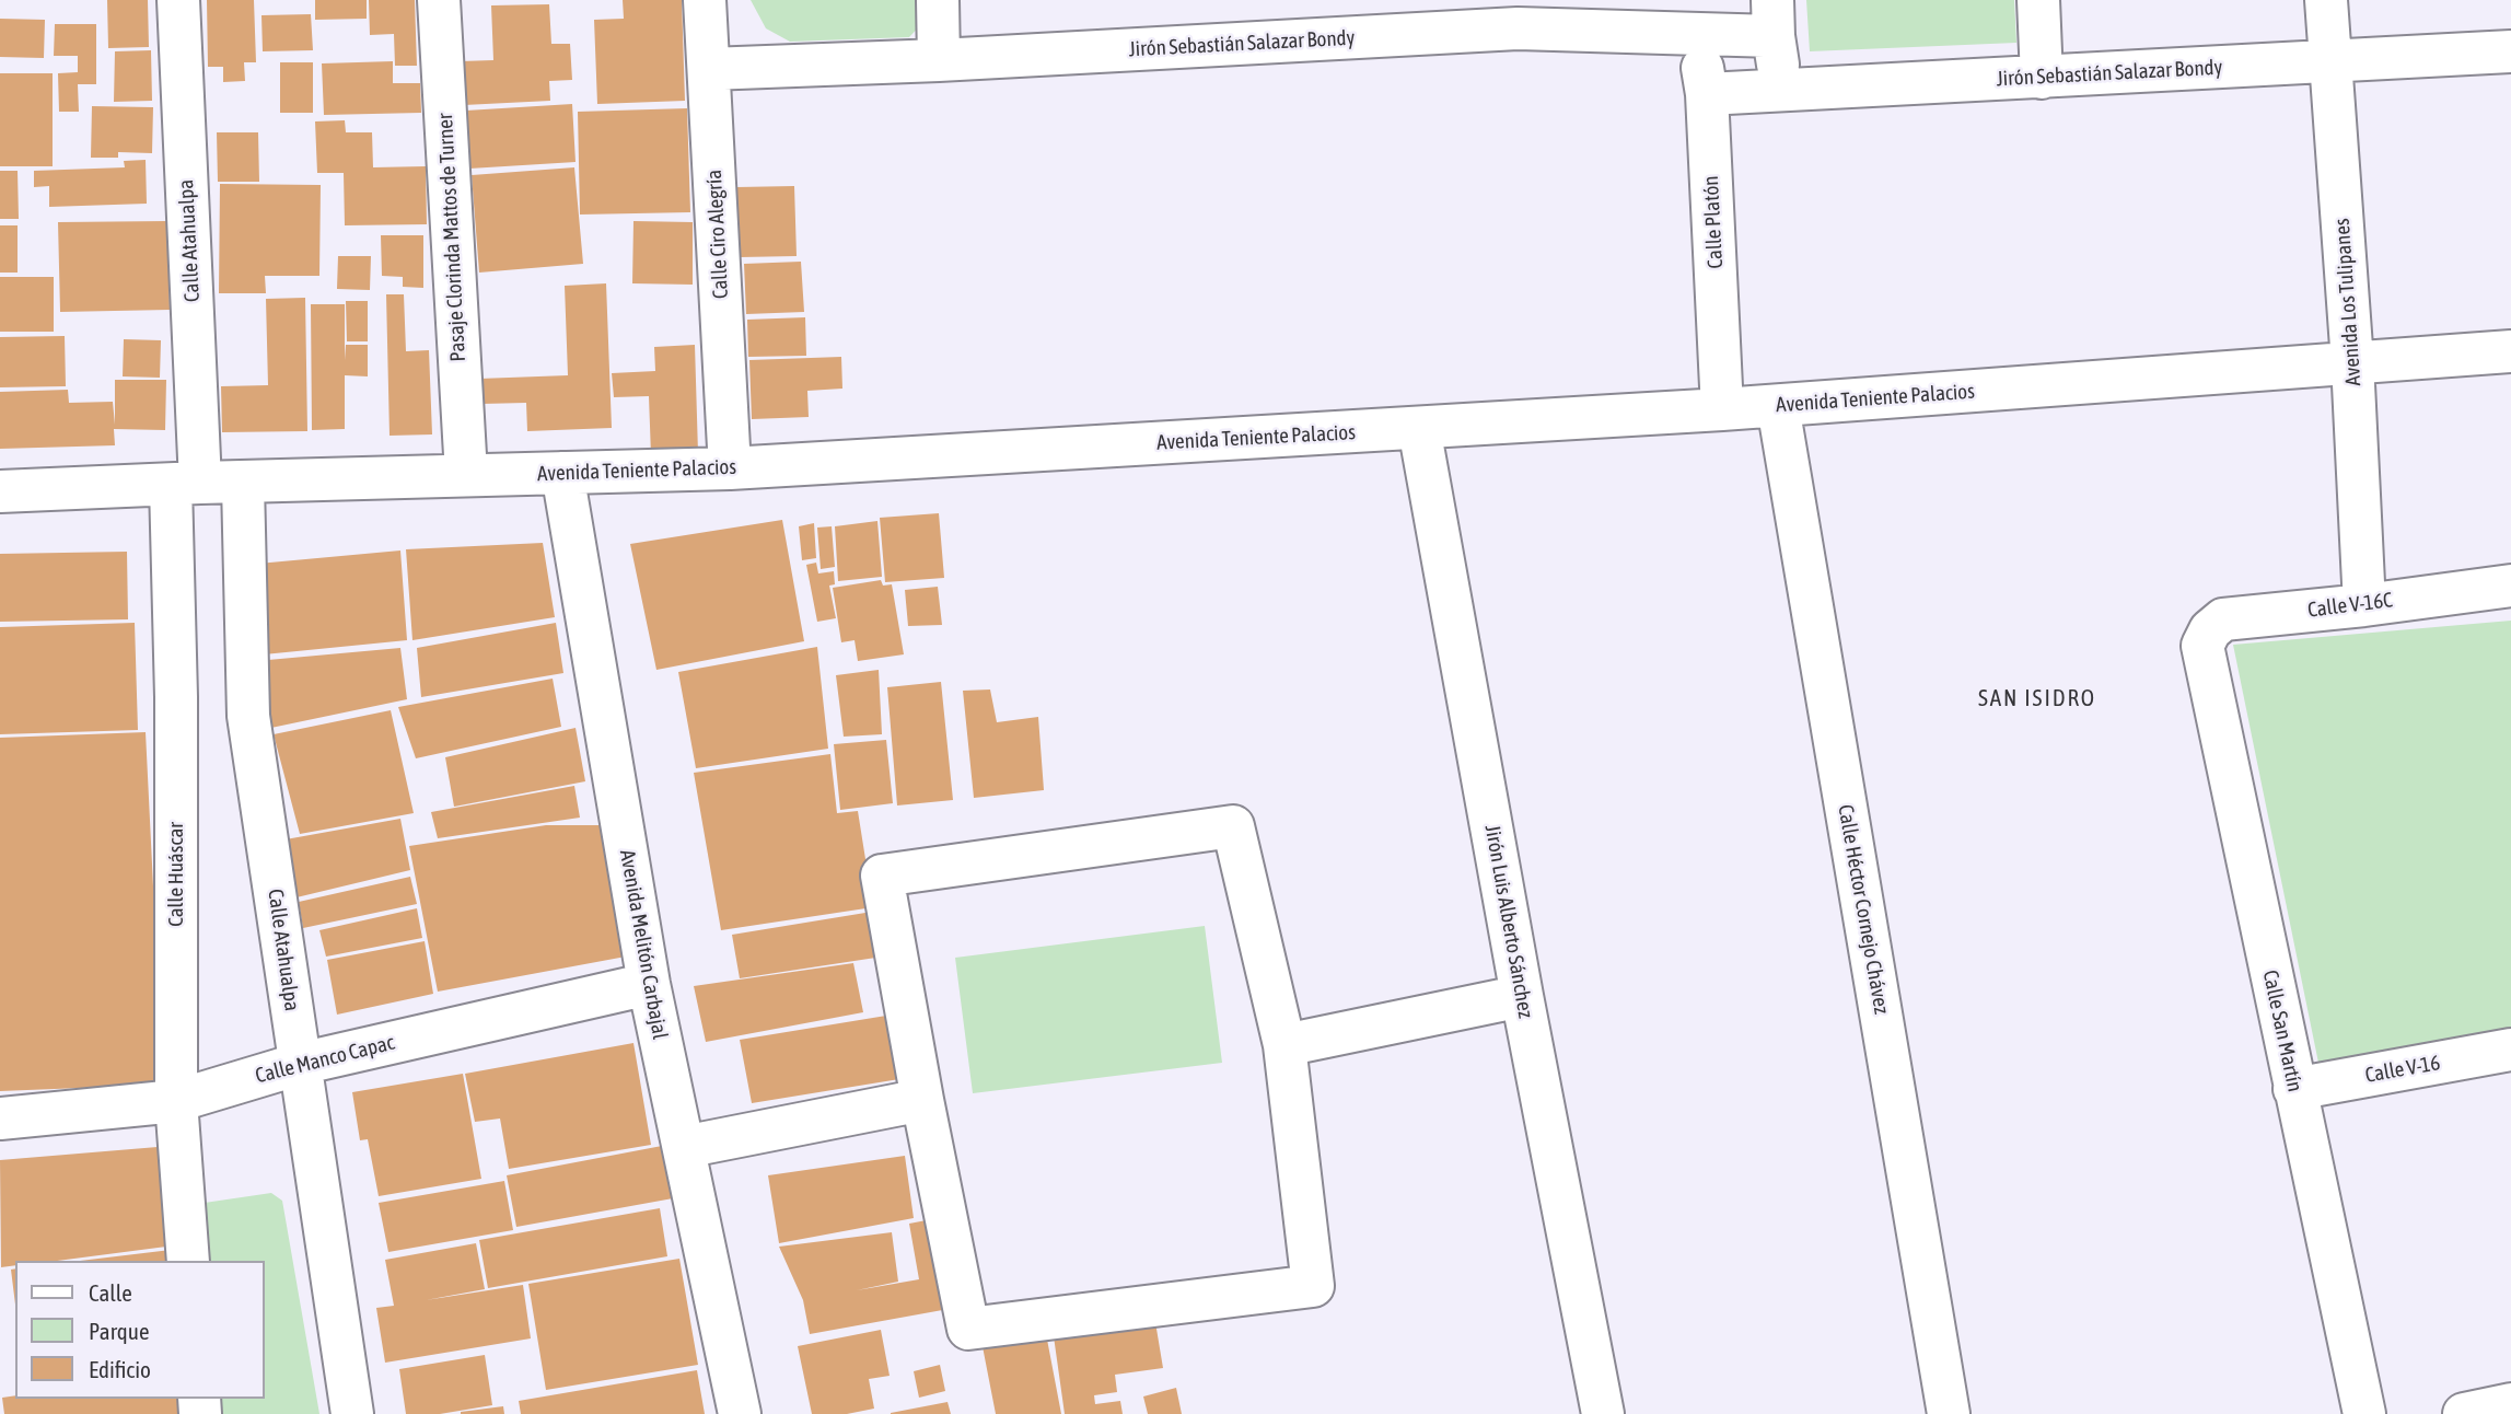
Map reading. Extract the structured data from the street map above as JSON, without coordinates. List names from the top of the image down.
{
  "streets": {
    "street": [
      "Jirón Sebastián Salazar Bondy",
      "Calle Platón",
      "Calle Ciro Alegría",
      "Pasaje Clorinda Mattos de Turner",
      "Calle Atahualpa",
      "Avenida Los Tulipanes",
      "Avenida Teniente Palacios",
      "Calle V-16C",
      "Calle Huáscar",
      "Calle Héctor Cornejo Chávez",
      "Jirón Luis Alberto Sánchez",
      "Avenida Melitón Carbajal",
      "Calle San Martín",
      "Calle Manco Capac",
      "Calle V-16"
    ]
  },
  "crossings": [
    ["Jirón Sebastián Salazar Bondy", "Calle Platón"],
    ["Jirón Sebastián Salazar Bondy", "Calle Ciro Alegría"],
    ["Jirón Sebastián Salazar Bondy", "Avenida Los Tulipanes"],
    ["Calle Platón", "Avenida Teniente Palacios"],
    ["Calle Ciro Alegría", "Avenida Teniente Palacios"],
    ["Pasaje Clorinda Mattos de Turner", "Avenida Teniente Palacios"],
    ["Calle Atahualpa", "Avenida Teniente Palacios"],
    ["Calle Atahualpa", "Calle Huáscar"],
    ["Calle Atahualpa", "Calle Manco Capac"],
    ["Avenida Los Tulipanes", "Avenida Teniente Palacios"],
    ["Avenida Los Tulipanes", "Calle V-16C"],
    ["Avenida Teniente Palacios", "Calle Huáscar"],
    ["Avenida Teniente Palacios", "Calle Héctor Cornejo Chávez"],
    ["Avenida Teniente Palacios", "Jirón Luis Alberto Sánchez"],
    ["Avenida Teniente Palacios", "Avenida Melitón Carbajal"],
    ["Calle V-16C", "Calle San Martín"],
    ["Calle Huáscar", "Calle Manco Capac"],
    ["Avenida Melitón Carbajal", "Calle Manco Capac"],
    ["Calle San Martín", "Calle V-16"]
  ],
  "districts": ["SAN ISIDRO"],
  "legend": ["Calle", "Parque", "Edificio"]
}
